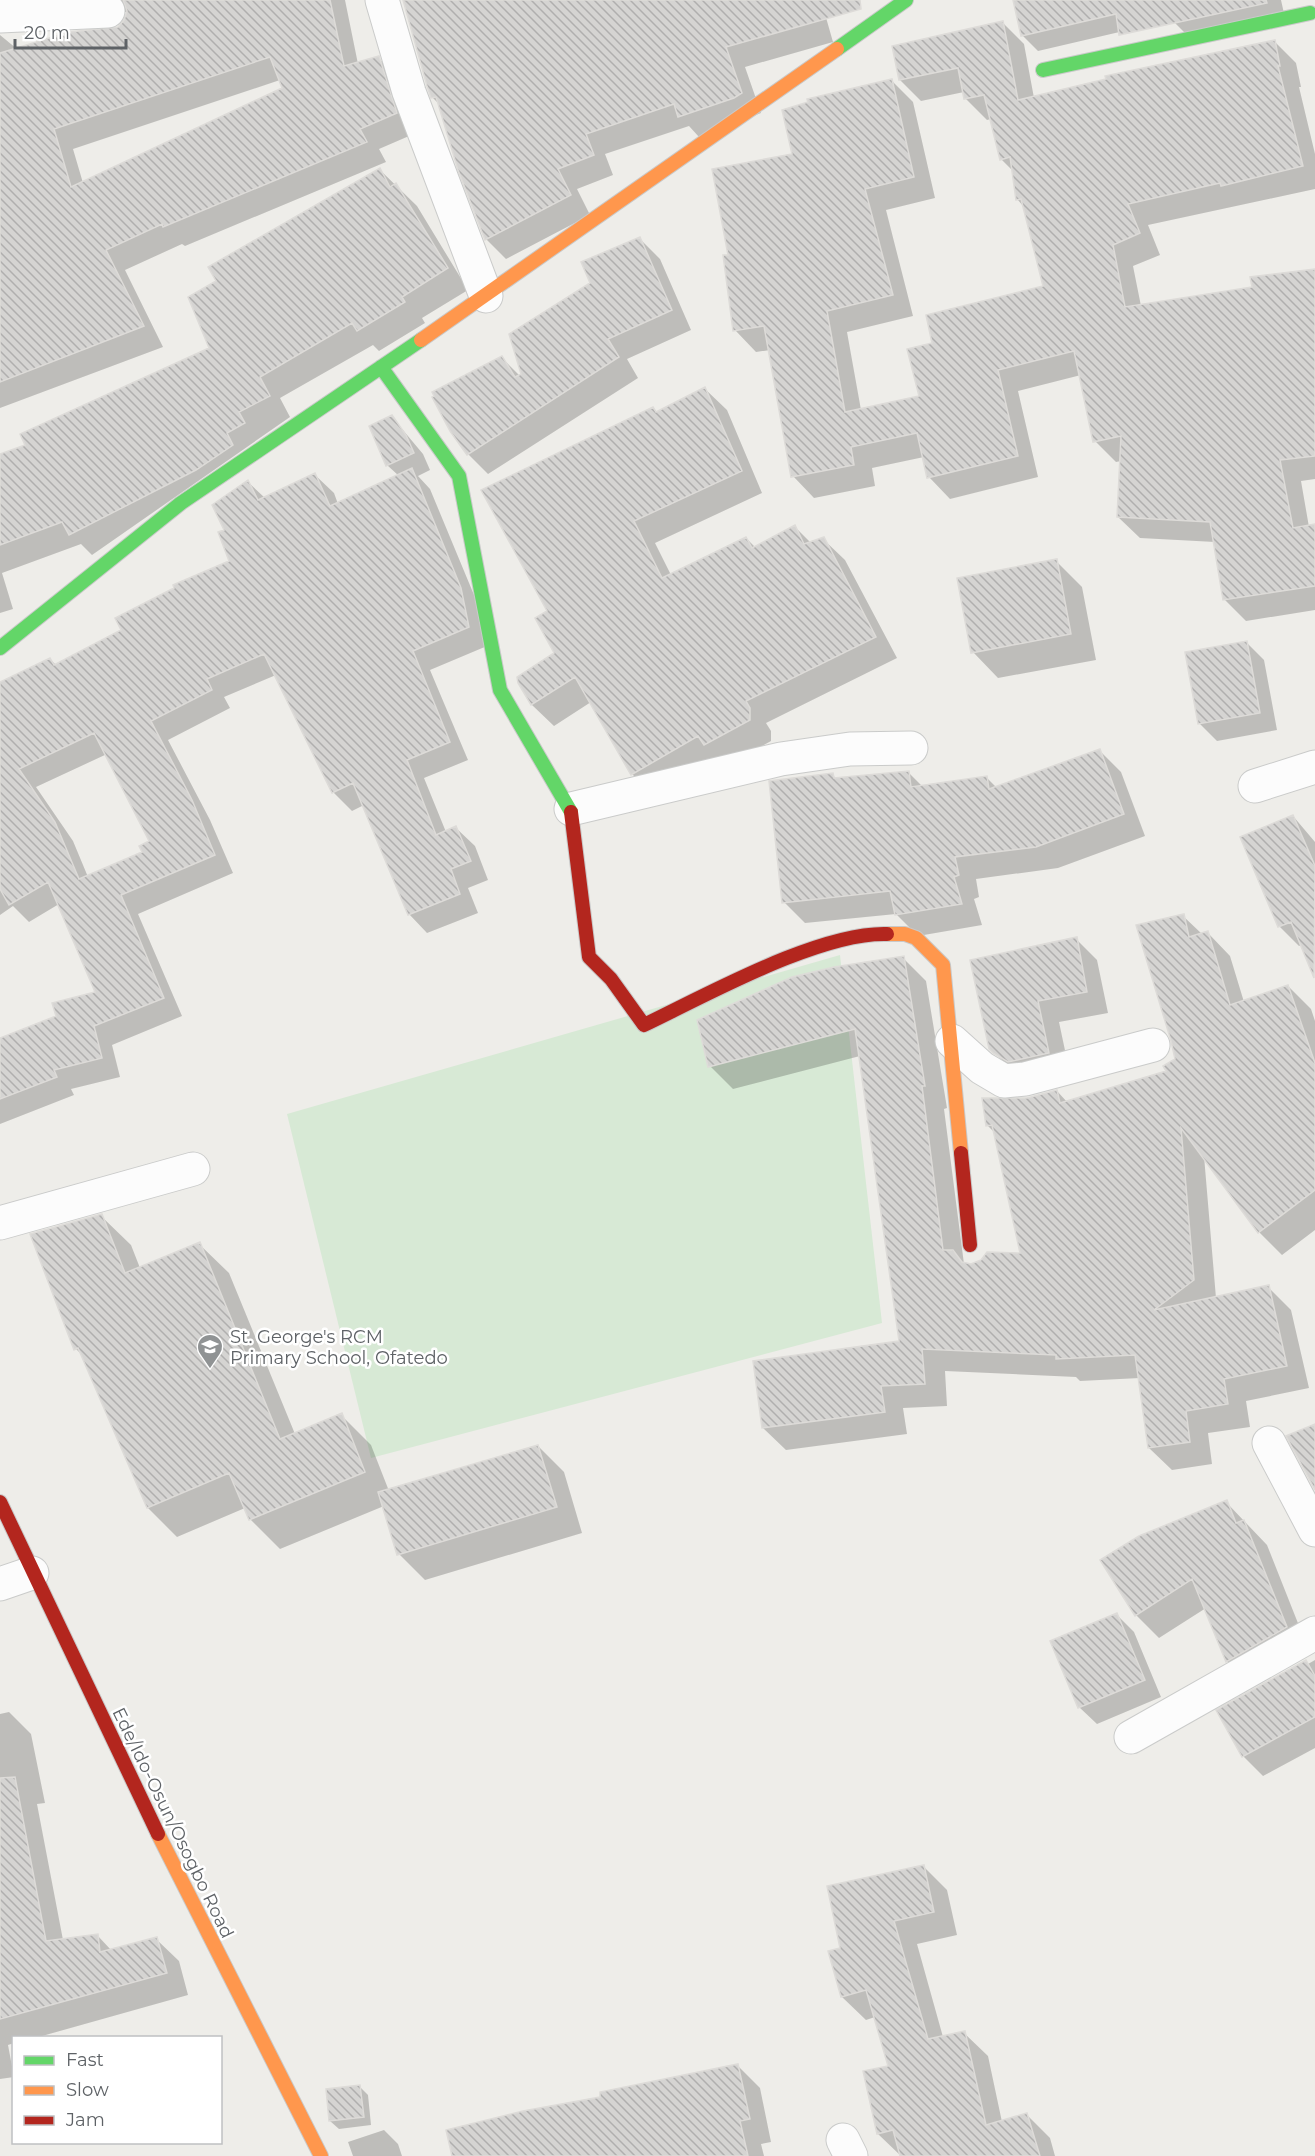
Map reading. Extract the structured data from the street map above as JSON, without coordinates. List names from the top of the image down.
{
  "streets": {
    "street": ["Ede/Ido-Osun/Osogbo Road"]
  },
  "places": {
    "school or university": ["St. George's RCM Primary School, Ofatedo"]
  },
  "legend": ["Fast", "Slow", "Jam"],
  "scale_bar": "20 m"
}
